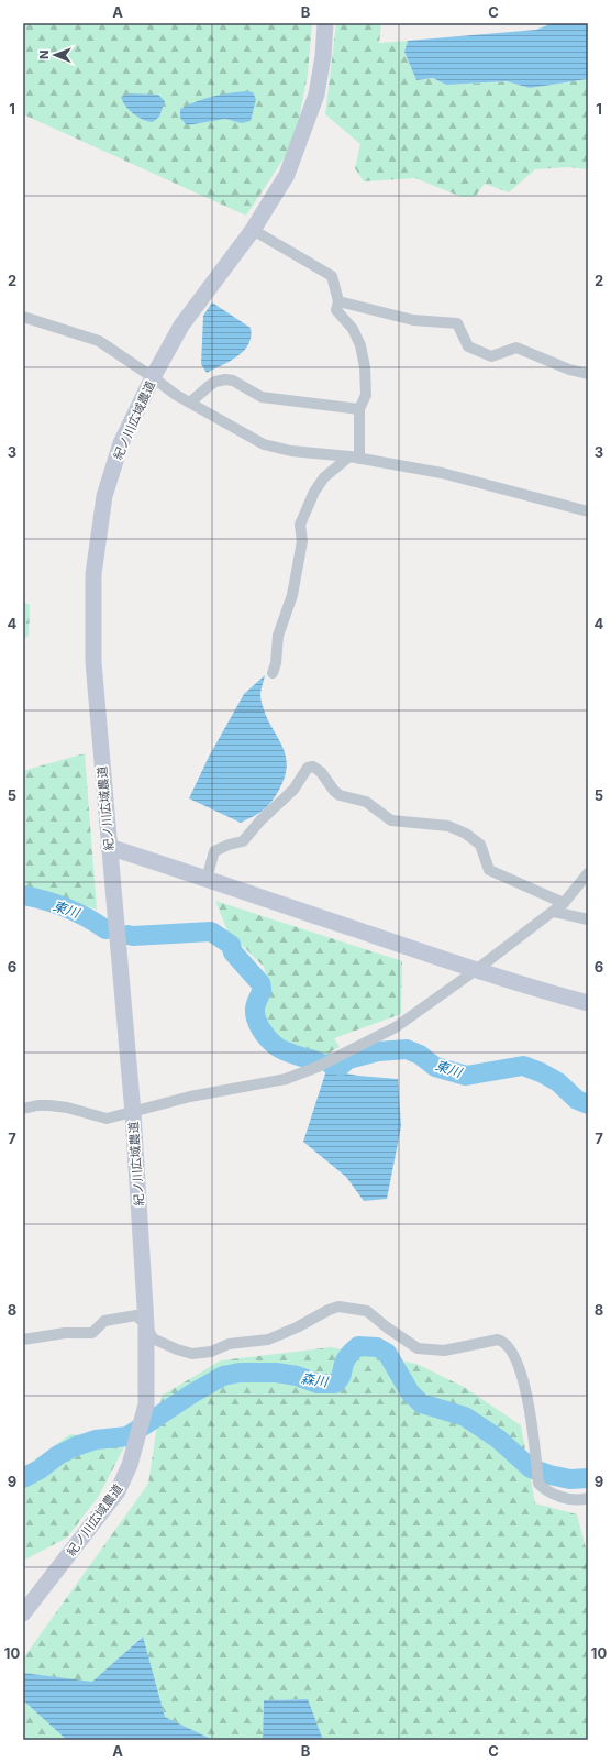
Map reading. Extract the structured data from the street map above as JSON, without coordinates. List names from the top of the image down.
{
  "streets": {
    "street": ["紀ノ川広域農道"]
  },
  "water": ["東川", "森川"],
  "north": "left",
  "grid": {
    "columns": ["A", "B", "C"],
    "rows": [
      "1",
      "2",
      "3",
      "4",
      "5",
      "6",
      "7",
      "8",
      "9",
      "10"
    ]
  }
}
